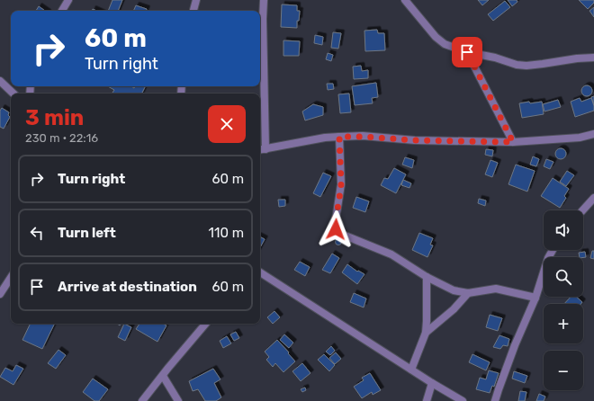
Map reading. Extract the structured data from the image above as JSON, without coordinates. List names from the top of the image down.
{
  "page": {
    "turn": ["60 m", "Turn right"],
    "heading": ["3 min", "230 m · 22:16"],
    "list": [
      {
        "name": "Turn right",
        "value": "60 m"
      },
      {
        "name": "Turn left",
        "value": "110 m"
      },
      {
        "name": "Arrive at destination",
        "value": "60 m"
      }
    ],
    "map_buttons": ["+", "−"]
  }
}
